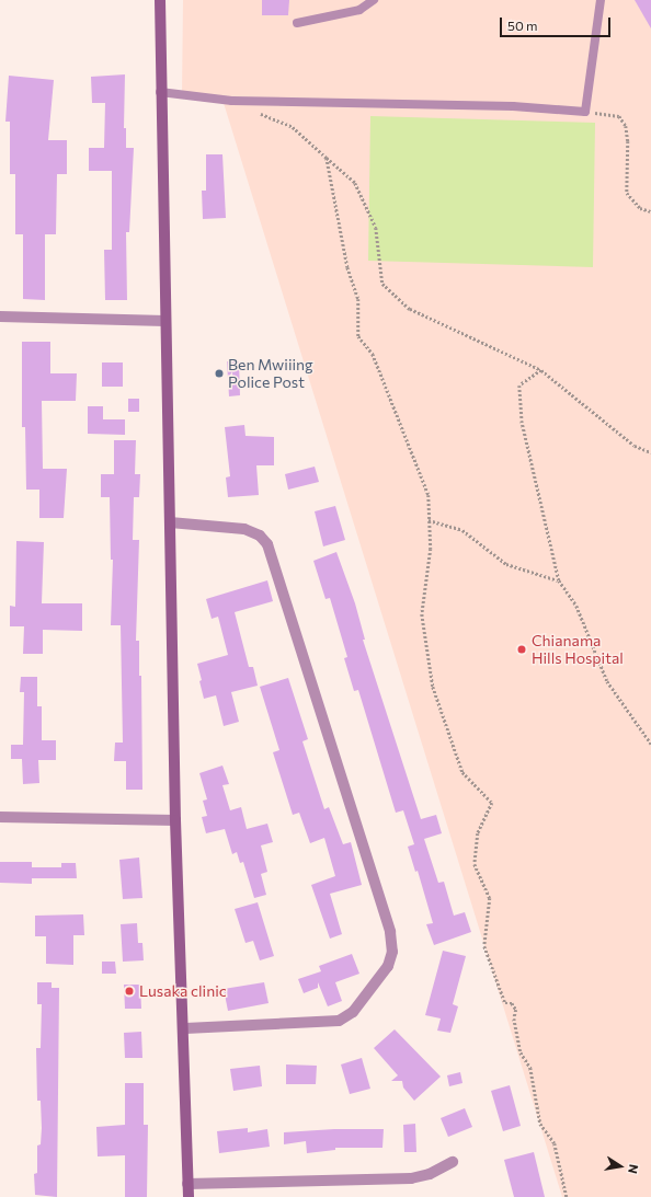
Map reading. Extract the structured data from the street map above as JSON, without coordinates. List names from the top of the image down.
{
  "places": ["Ben Mwiiing Police Post", "Chianama Hills Hospital", "Lusaka clinic"],
  "scale_bar": "50 m",
  "north": "right"
}
